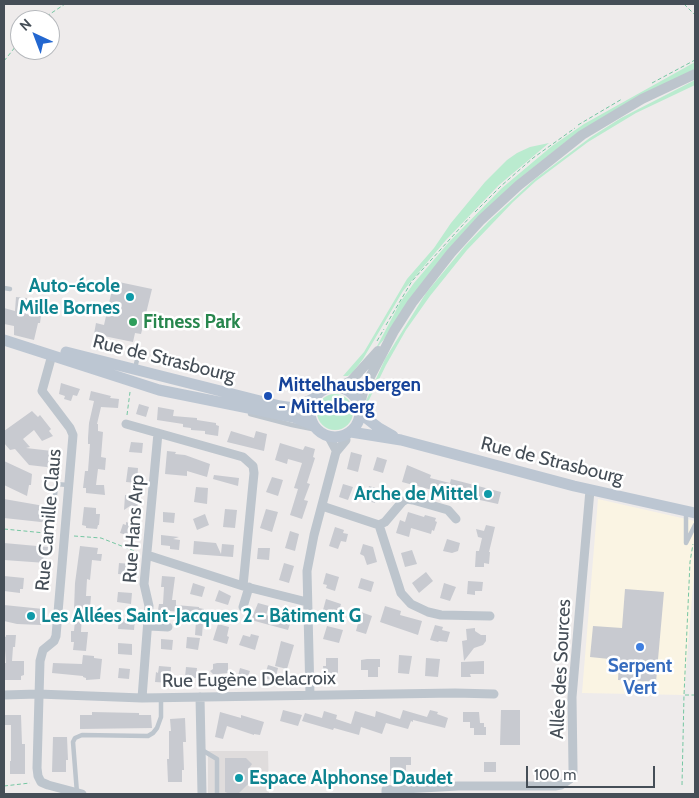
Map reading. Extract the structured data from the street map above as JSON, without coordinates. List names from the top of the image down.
{
  "streets": {
    "main road": ["Rue de Strasbourg"],
    "street": [
      "Rue Camille Claus",
      "Rue Hans Arp",
      "Allée des Sources",
      "Rue Eugène Delacroix"
    ]
  },
  "crossings": [
    ["Rue de Strasbourg", "Rue Camille Claus"],
    ["Rue de Strasbourg", "Allée des Sources"],
    ["Rue Camille Claus", "Rue Eugène Delacroix"],
    ["Rue Hans Arp", "Rue Eugène Delacroix"]
  ],
  "places": [
    "Auto-école Mille Bornes",
    "Fitness Park",
    "Mittelhausbergen - Mittelberg",
    "Arche de Mittel",
    "Les Allées Saint-Jacques 2 - Bâtiment G",
    "Serpent Vert",
    "Espace Alphonse Daudet"
  ],
  "scale_bar": "100 m",
  "north": "top left"
}
